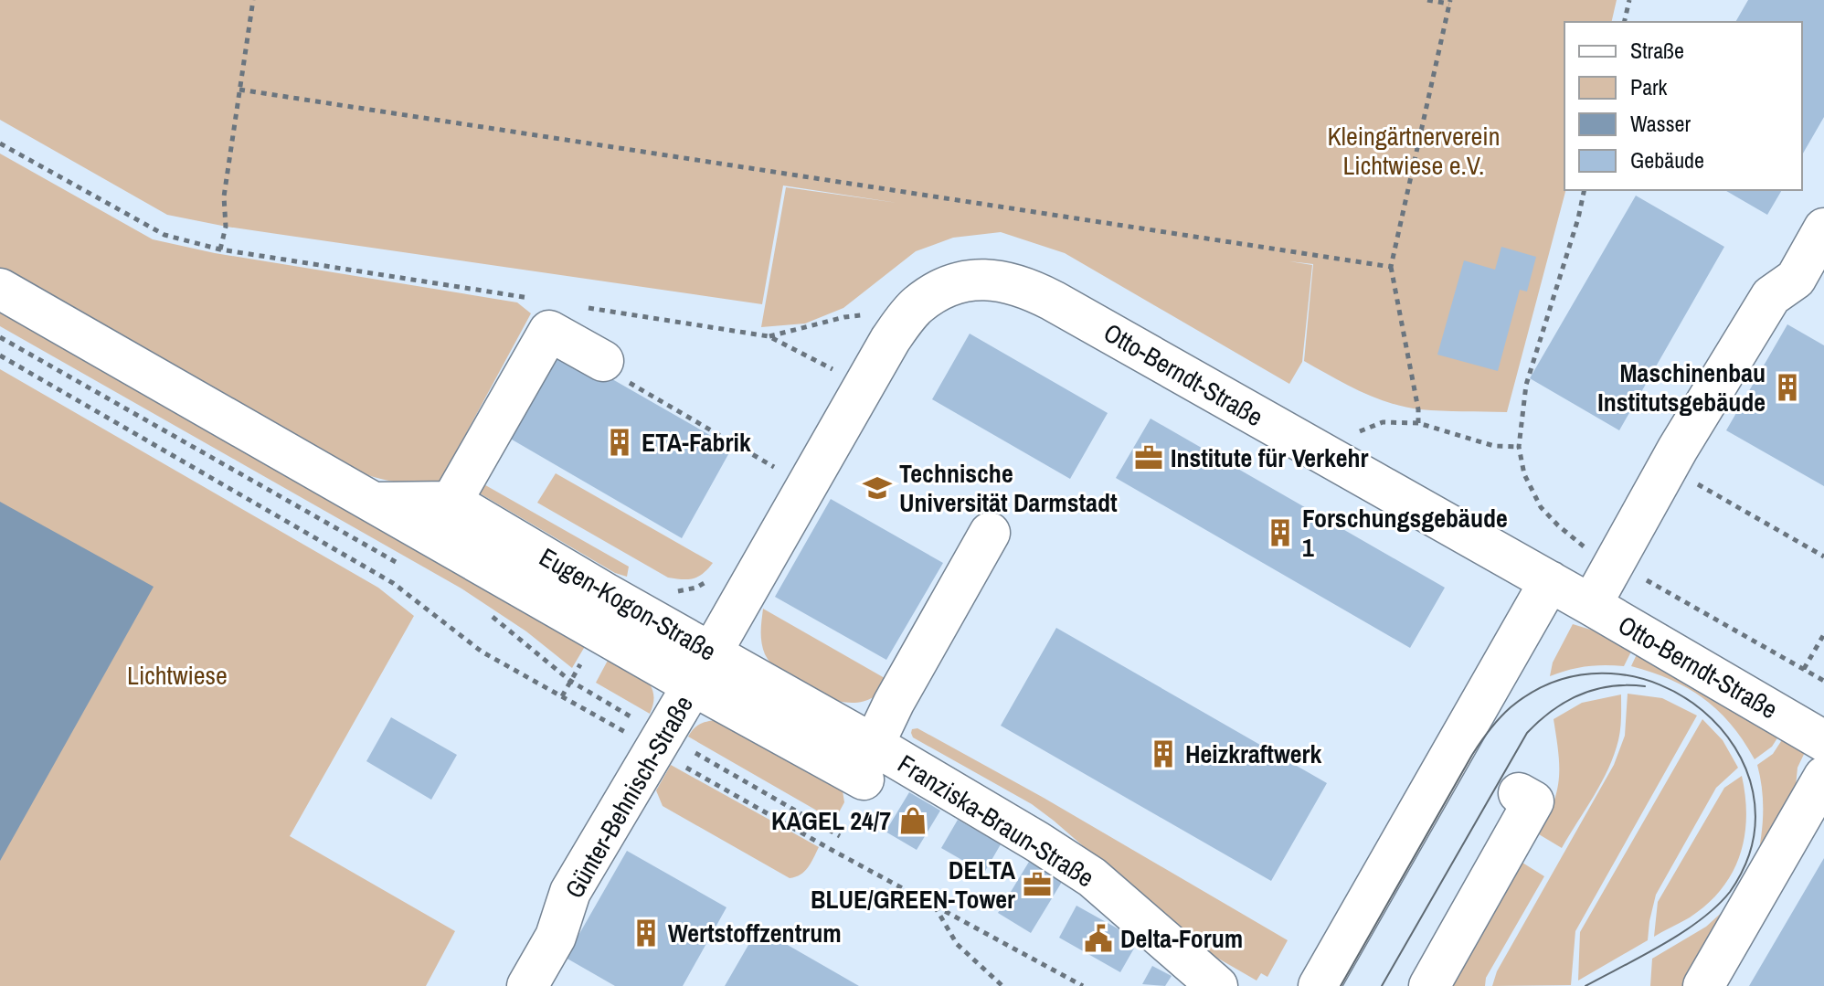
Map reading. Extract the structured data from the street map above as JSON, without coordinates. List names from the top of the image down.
{
  "streets": {
    "street": [
      "Otto-Berndt-Straße",
      "Eugen-Kogon-Straße",
      "Günter-Behnisch-Straße",
      "Franziska-Braun-Straße"
    ]
  },
  "crossings": [
    ["Otto-Berndt-Straße", "Eugen-Kogon-Straße"],
    ["Otto-Berndt-Straße", "Günter-Behnisch-Straße"],
    ["Eugen-Kogon-Straße", "Günter-Behnisch-Straße"],
    ["Eugen-Kogon-Straße", "Franziska-Braun-Straße"]
  ],
  "parks": ["Kleingärtnerverein Lichtwiese e.V.", "Lichtwiese"],
  "places": {
    "building": [
      "Maschinenbau Institutsgebäude",
      "ETA-Fabrik",
      "Forschungsgebäude 1",
      "Heizkraftwerk",
      "Wertstoffzentrum"
    ],
    "office": ["Institute für Verkehr", "DELTA BLUE/GREEN-Tower"],
    "school or university": ["Technische Universität Darmstadt"],
    "shop": ["KAGEL 24/7"],
    "public building": ["Delta-Forum"]
  },
  "legend": [
    "Straße",
    "Park",
    "Wasser",
    "Gebäude"
  ]
}
